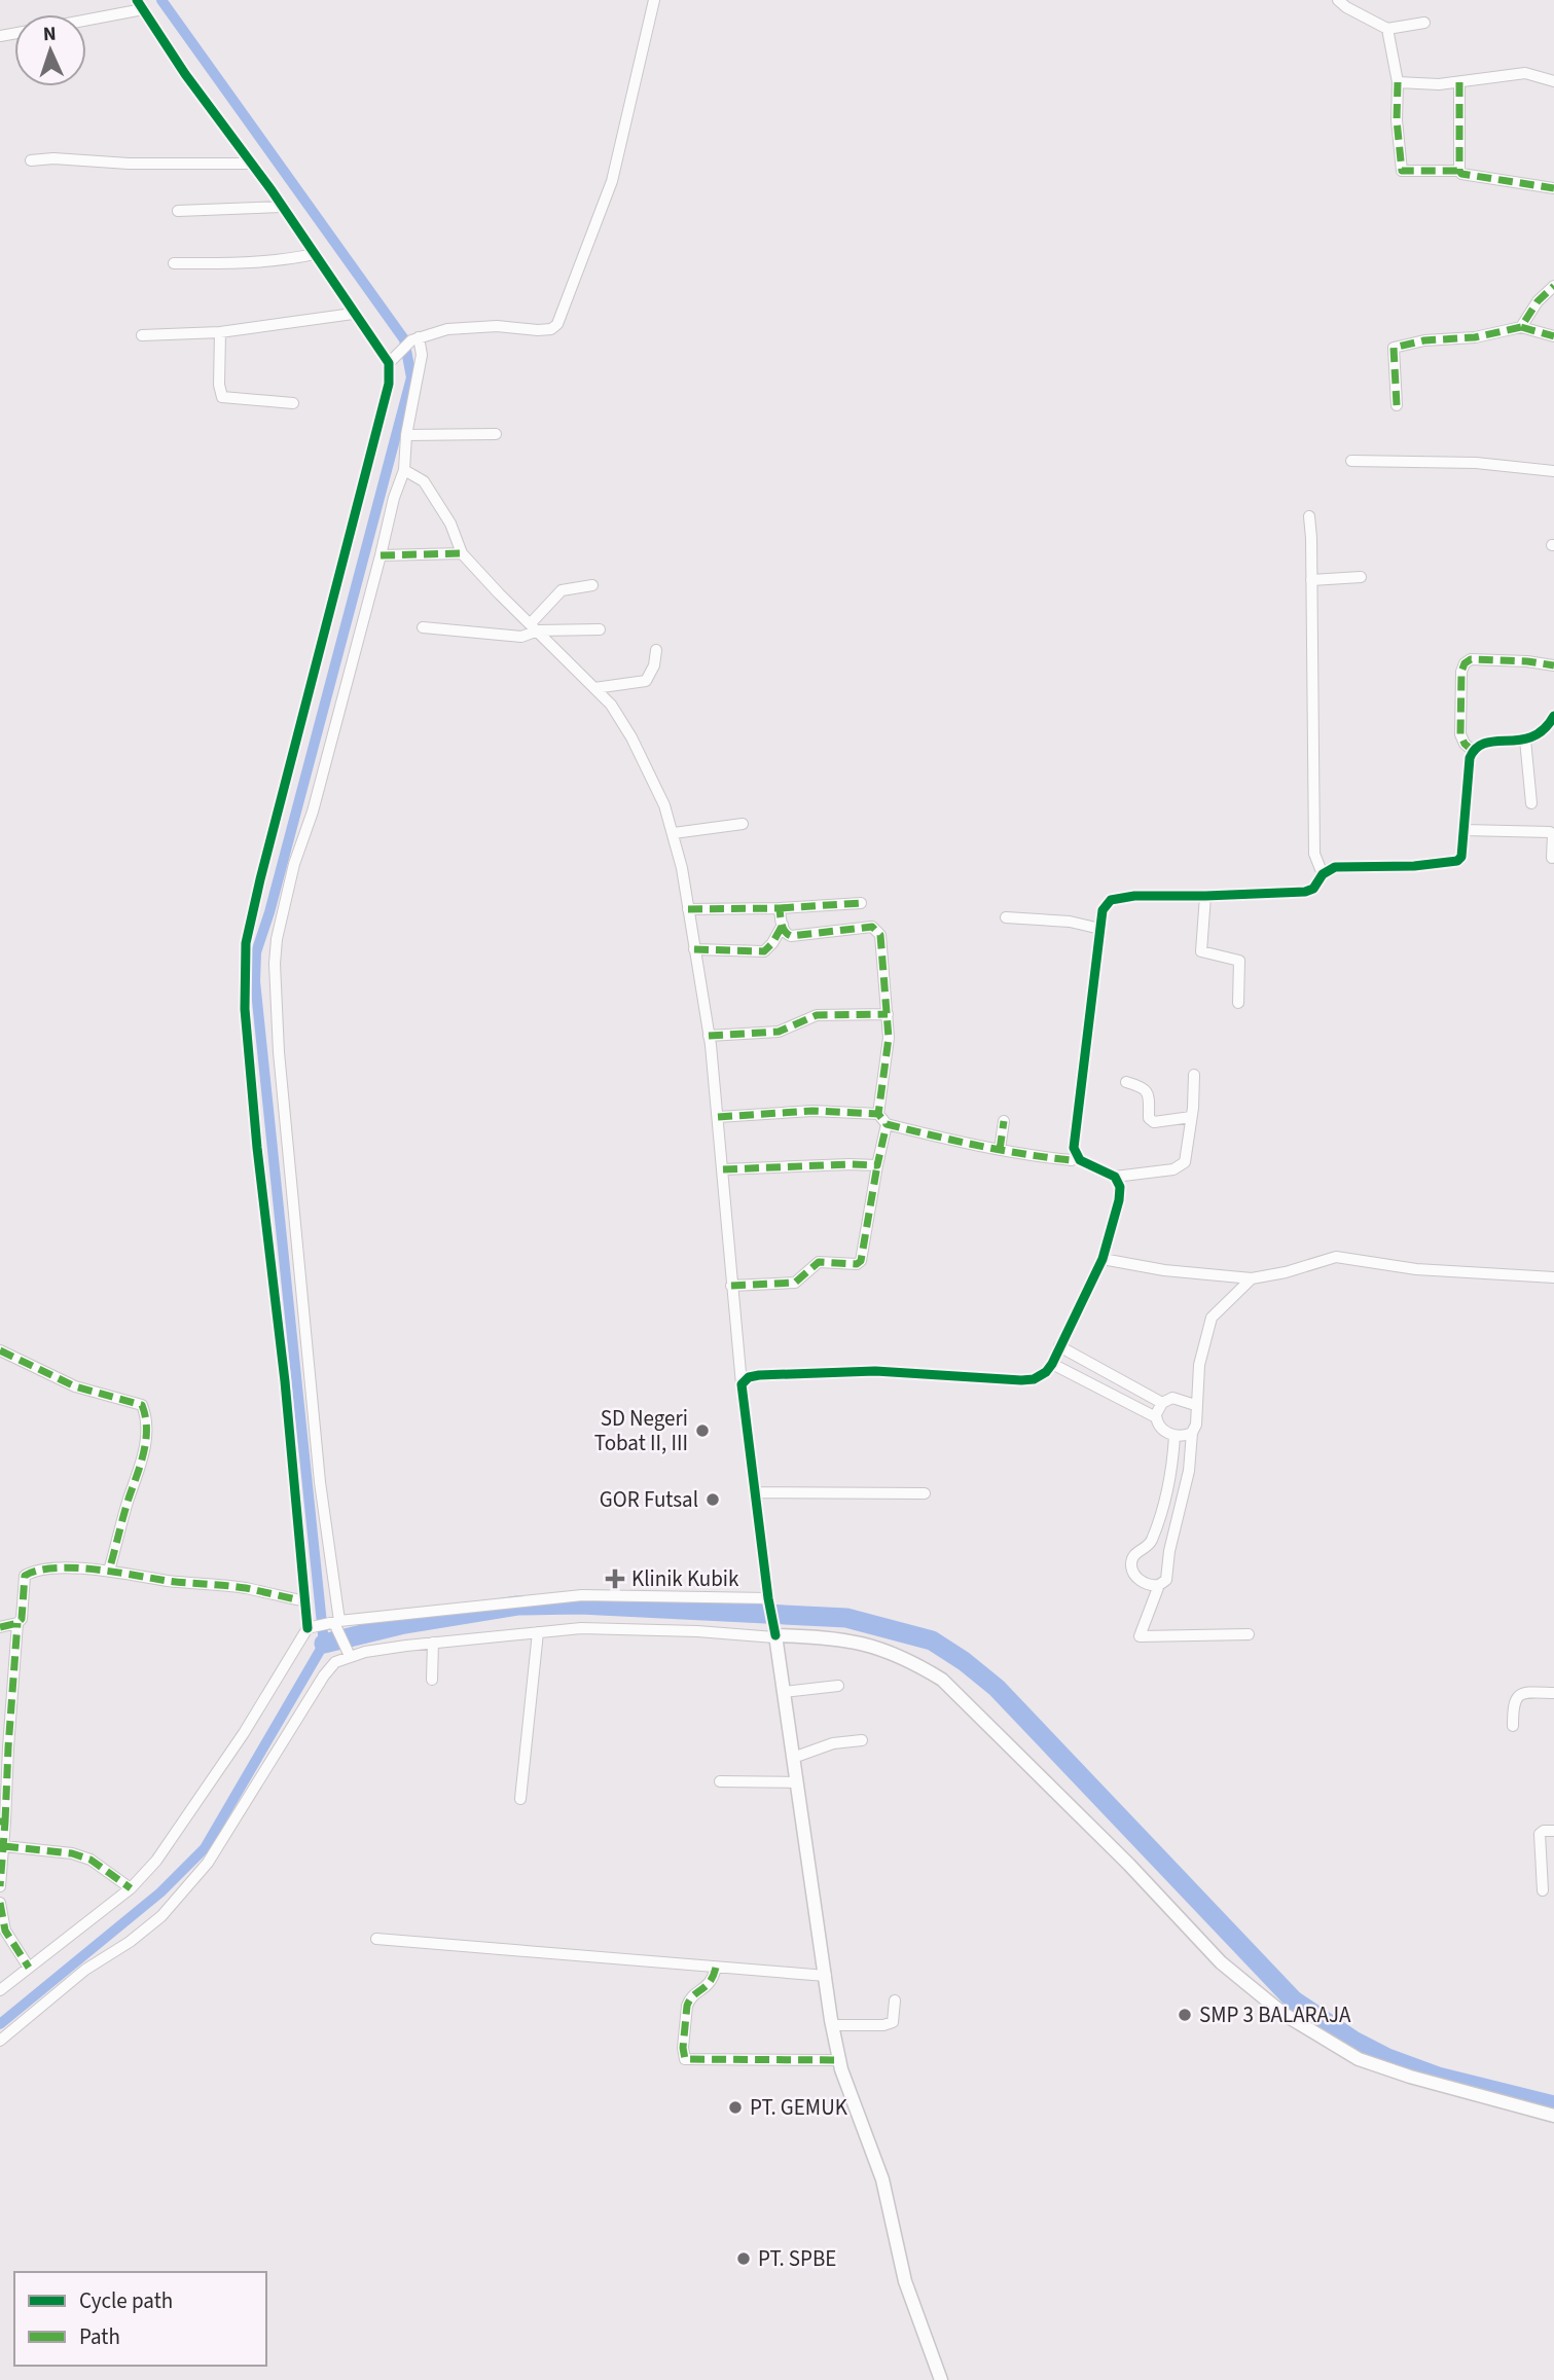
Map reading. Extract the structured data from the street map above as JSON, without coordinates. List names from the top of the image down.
{
  "places": {
    "other": [
      "SD Negeri Tobat II, III",
      "GOR Futsal",
      "SMP 3 BALARAJA",
      "PT. GEMUK",
      "PT. SPBE"
    ],
    "health": ["Klinik Kubik"]
  },
  "legend": ["Cycle path", "Path"],
  "north": "top"
}
